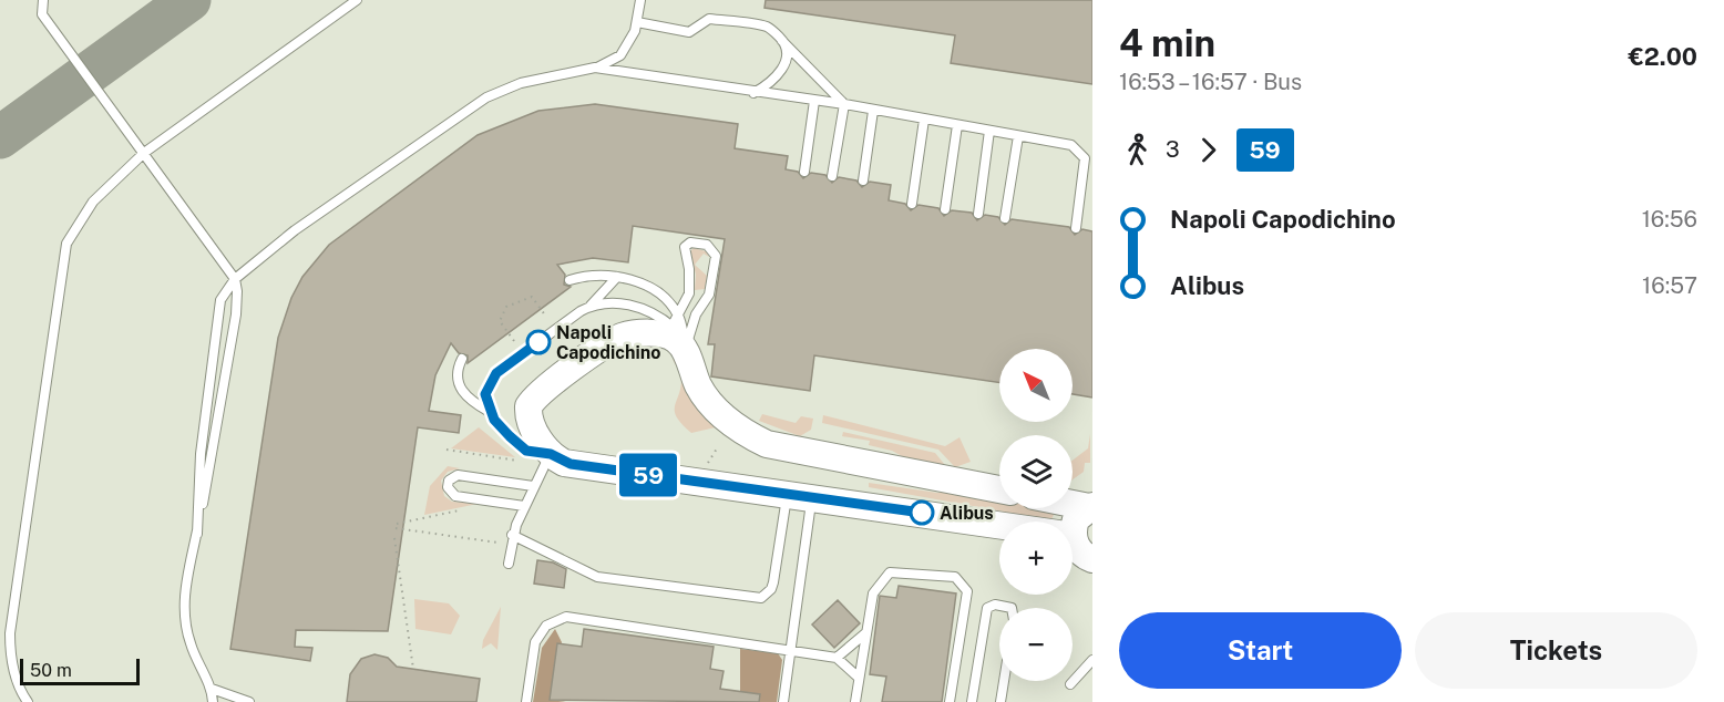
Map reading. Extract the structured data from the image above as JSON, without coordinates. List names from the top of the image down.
{
  "places": ["Napoli Capodichino", "Alibus"],
  "lines": ["bus line 59"],
  "scale_bar": "50 m",
  "north": "top left",
  "page": {
    "on_map": "59",
    "heading": ["4 min", "16:53 – 16:57 · Bus", "€2.00"],
    "legs": ["3", "59"],
    "list": [
      {
        "name": "Napoli Capodichino",
        "value": "16:56"
      },
      {
        "name": "Alibus",
        "value": "16:57"
      }
    ],
    "map_buttons": ["+", "−"],
    "buttons": ["Start", "Tickets"],
    "scale": "50 m"
  }
}
